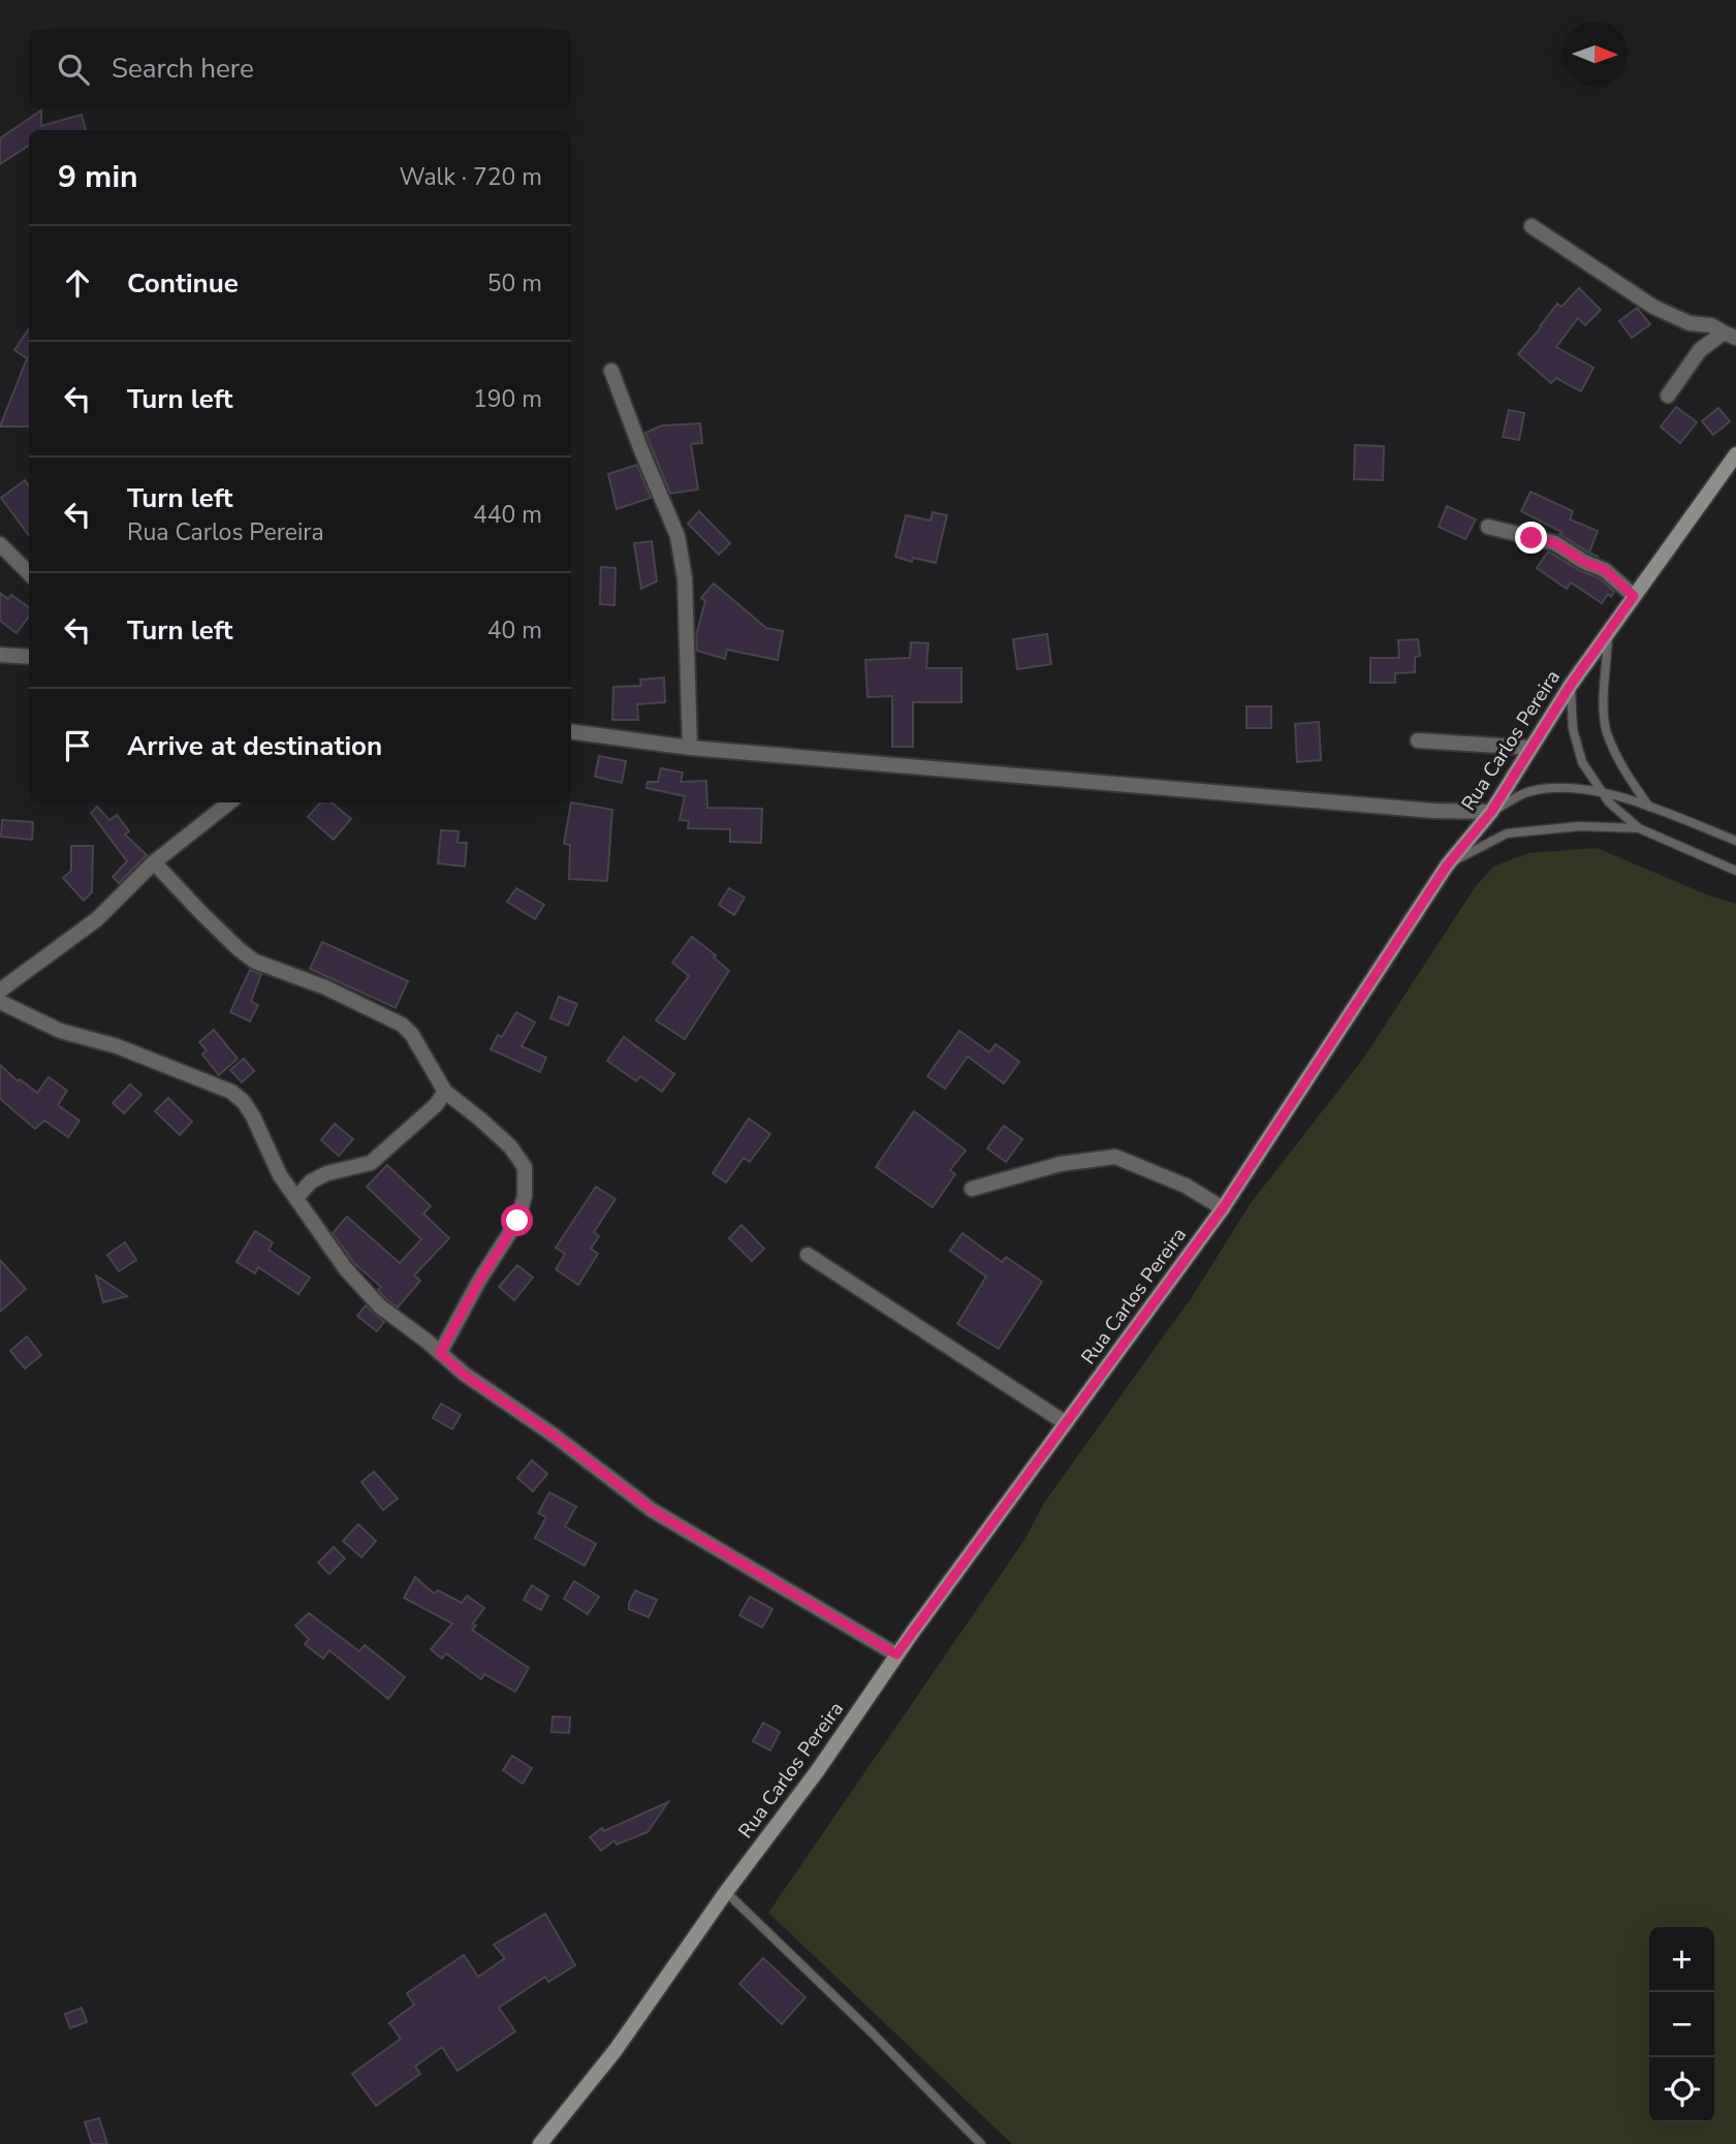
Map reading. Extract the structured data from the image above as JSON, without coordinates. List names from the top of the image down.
{
  "streets": {
    "main road": ["Rua Carlos Pereira"]
  },
  "north": "right",
  "page": {
    "search": "Search here",
    "heading": ["9 min", "Walk · 720 m"],
    "list": [
      ["Continue", "50 m"],
      ["Turn left", "190 m"],
      ["Turn left", "Rua Carlos Pereira", "440 m"],
      ["Turn left", "40 m"],
      "Arrive at destination"
    ],
    "map_buttons": ["+", "−"]
  }
}
